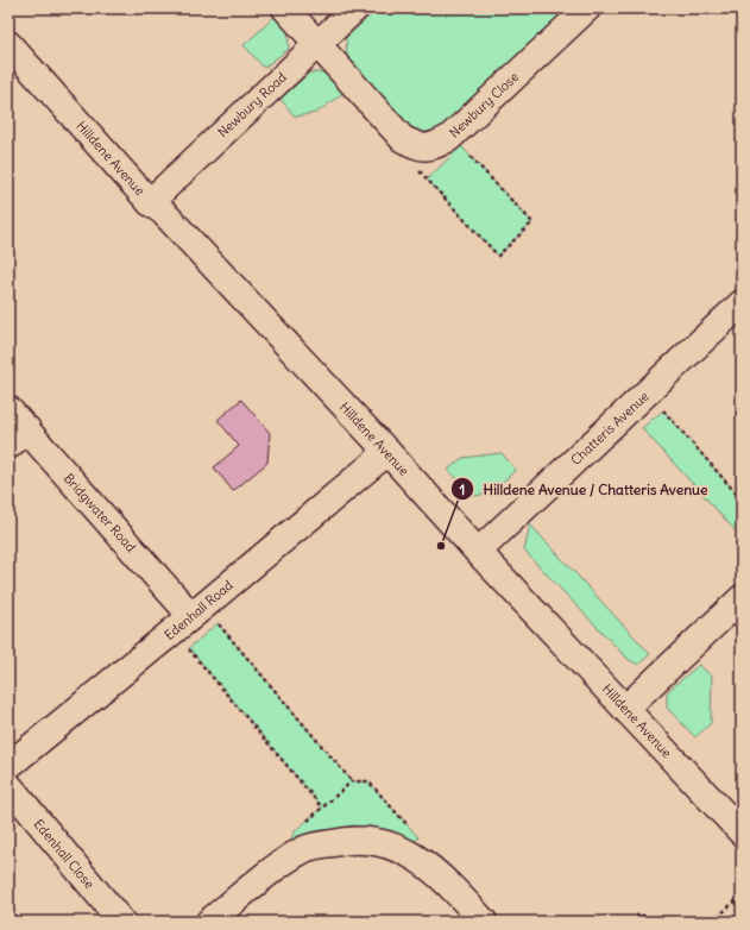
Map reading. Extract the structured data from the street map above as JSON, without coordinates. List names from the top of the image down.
{
  "streets": {
    "street": [
      "Newbury Road",
      "Newbury Close",
      "Hilldene Avenue",
      "Chatteris Avenue",
      "Bridgwater Road",
      "Edenhall Road",
      "Edenhall Close"
    ]
  },
  "crossings": [
    ["Newbury Road", "Newbury Close"],
    ["Newbury Road", "Hilldene Avenue"],
    ["Hilldene Avenue", "Chatteris Avenue"],
    ["Hilldene Avenue", "Edenhall Road"],
    ["Bridgwater Road", "Edenhall Road"]
  ],
  "places": ["Hilldene Avenue / Chatteris Avenue"]
}
